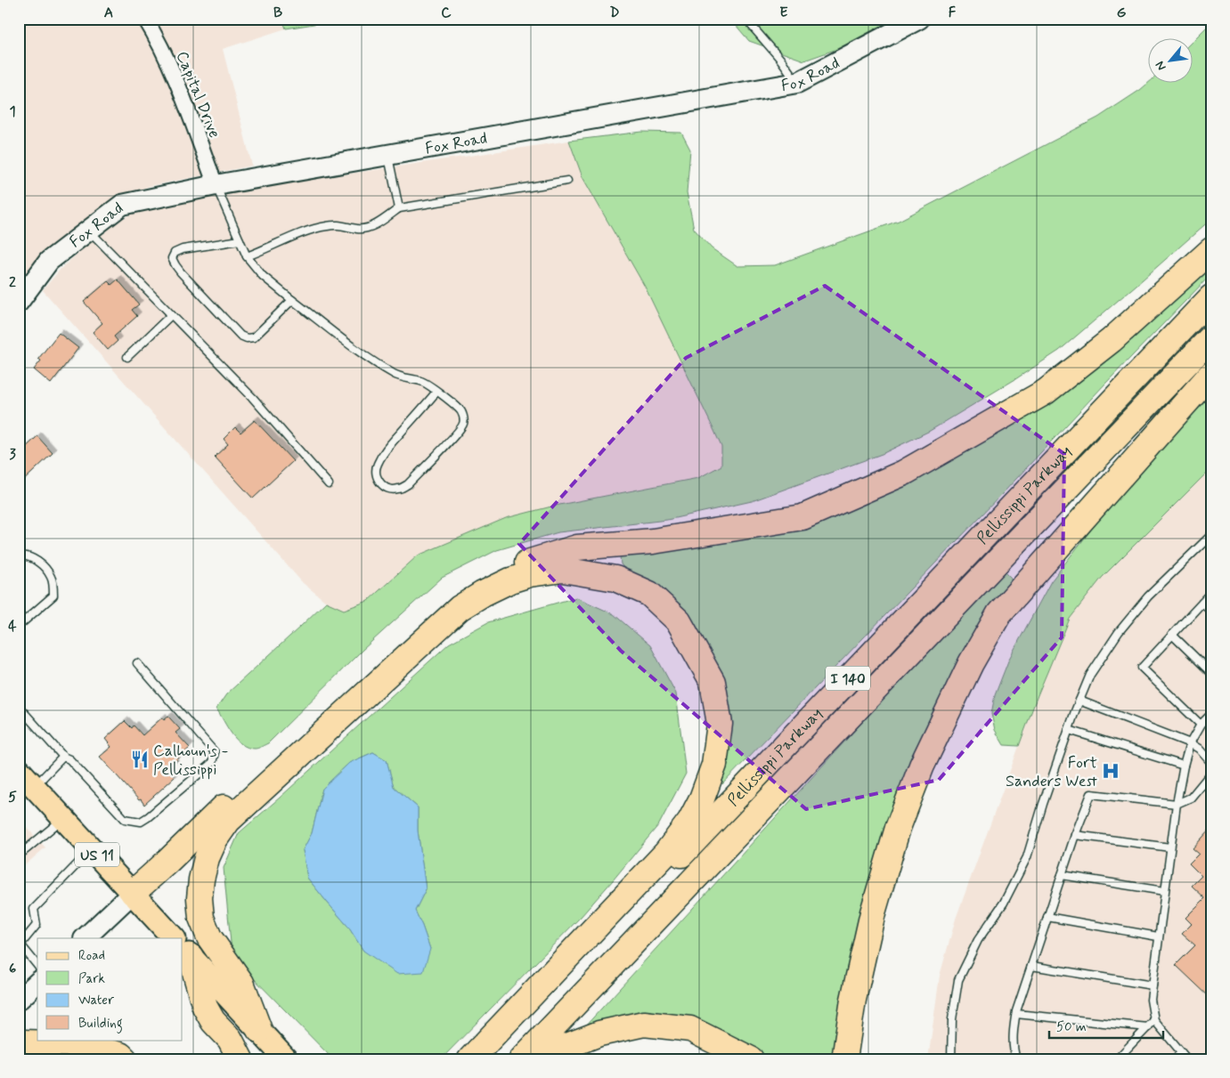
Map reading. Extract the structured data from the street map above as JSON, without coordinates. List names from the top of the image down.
{
  "streets": {
    "highway": ["Pellissippi Parkway", "I 140"],
    "main road": ["US 11"],
    "street": ["Fox Road", "Capital Drive"]
  },
  "crossings": [
    ["Fox Road", "Capital Drive"]
  ],
  "places": {
    "restaurant": ["Calhoun's - Pellissippi"],
    "hospital": ["Fort Sanders West"]
  },
  "legend": [
    "Road",
    "Park",
    "Water",
    "Building"
  ],
  "scale_bar": "50 m",
  "north": "bottom left",
  "grid": {
    "columns": [
      "A",
      "B",
      "C",
      "D",
      "E",
      "F",
      "G"
    ],
    "rows": [
      "1",
      "2",
      "3",
      "4",
      "5",
      "6"
    ]
  }
}
